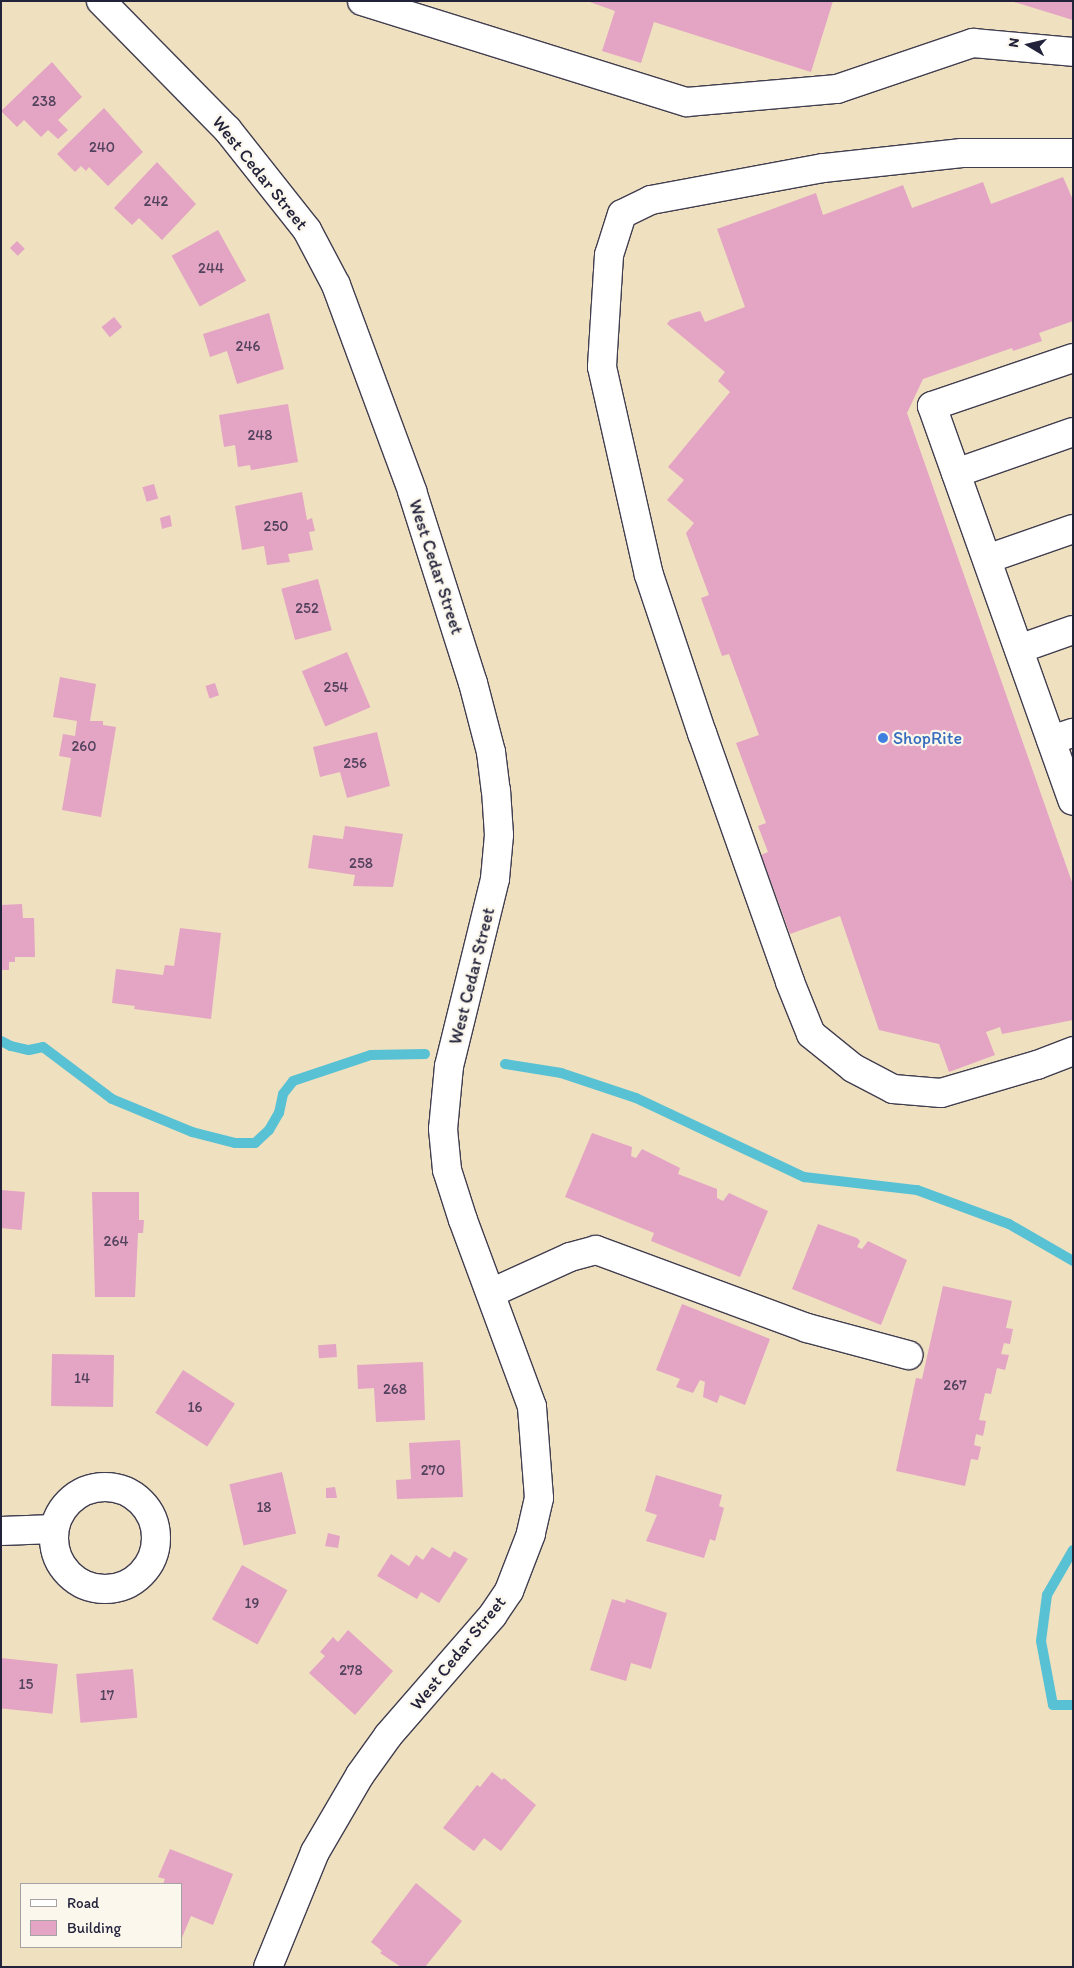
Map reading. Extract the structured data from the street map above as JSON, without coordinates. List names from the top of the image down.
{
  "streets": {
    "street": ["West Cedar Street"]
  },
  "places": ["ShopRite"],
  "house_numbers": [
    "238",
    "240",
    "242",
    "244",
    "246",
    "248",
    "250",
    "252",
    "254",
    "260",
    "256",
    "258",
    "264",
    "14",
    "267",
    "268",
    "16",
    "270",
    "18",
    "19",
    "278",
    "15",
    "17"
  ],
  "legend": ["Road", "Building"],
  "north": "left"
}
